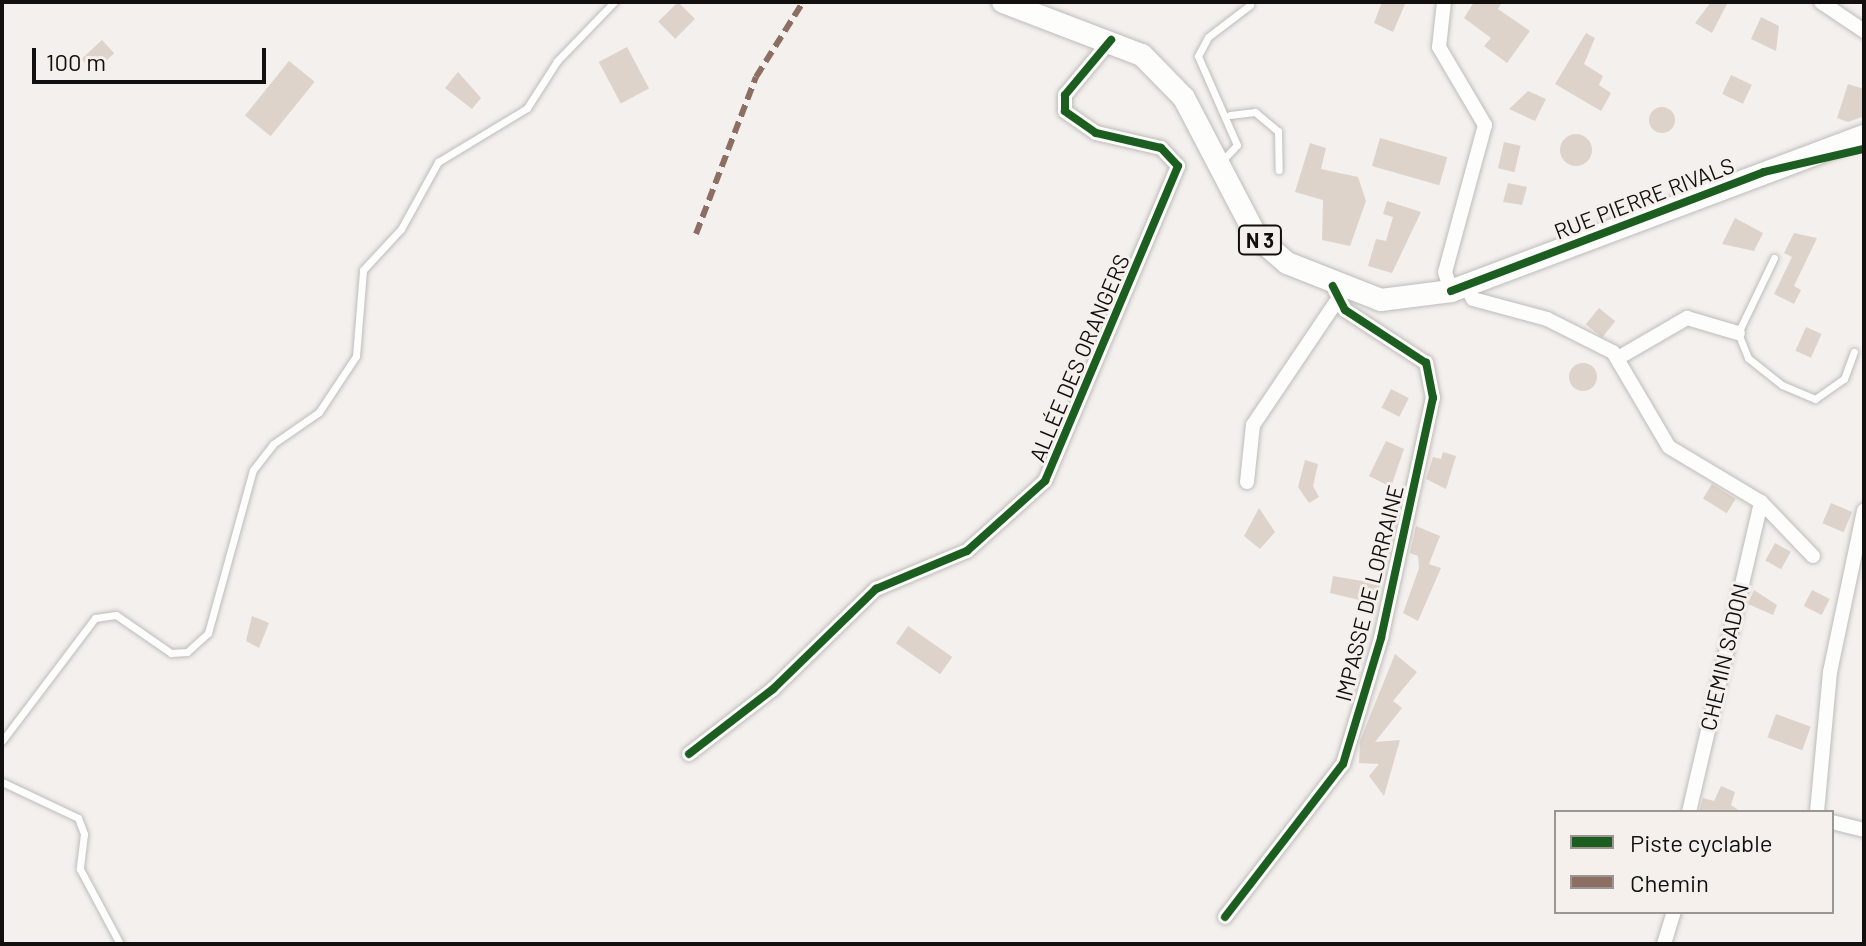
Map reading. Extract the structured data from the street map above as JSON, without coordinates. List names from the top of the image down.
{
  "streets": {
    "main road": ["RUE PIERRE RIVALS", "N 3"],
    "street": ["ALLÉE DES ORANGERS", "IMPASSE DE LORRAINE", "CHEMIN SADON"]
  },
  "crossings": [
    ["RUE PIERRE RIVALS", "ALLÉE DES ORANGERS"],
    ["RUE PIERRE RIVALS", "IMPASSE DE LORRAINE"]
  ],
  "legend": ["Piste cyclable", "Chemin"],
  "scale_bar": "100 m"
}
